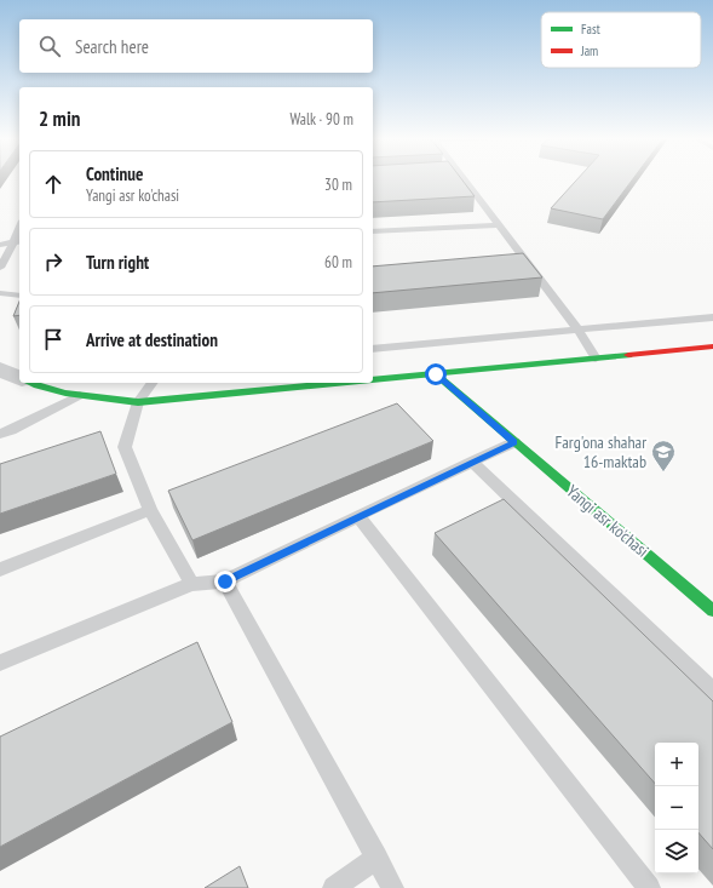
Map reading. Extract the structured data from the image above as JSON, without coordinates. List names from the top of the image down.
{
  "streets": {
    "street": ["Yangi asr ko'chasi"]
  },
  "places": {
    "school or university": ["Farg'ona shahar 16-maktab"]
  },
  "legend": ["Fast", "Jam"],
  "page": {
    "search": "Search here",
    "heading": ["2 min", "Walk · 90 m"],
    "list": [
      ["Continue", "Yangi asr ko'chasi", "30 m"],
      ["Turn right", "60 m"],
      "Arrive at destination"
    ],
    "map_buttons": ["+", "−"]
  }
}
